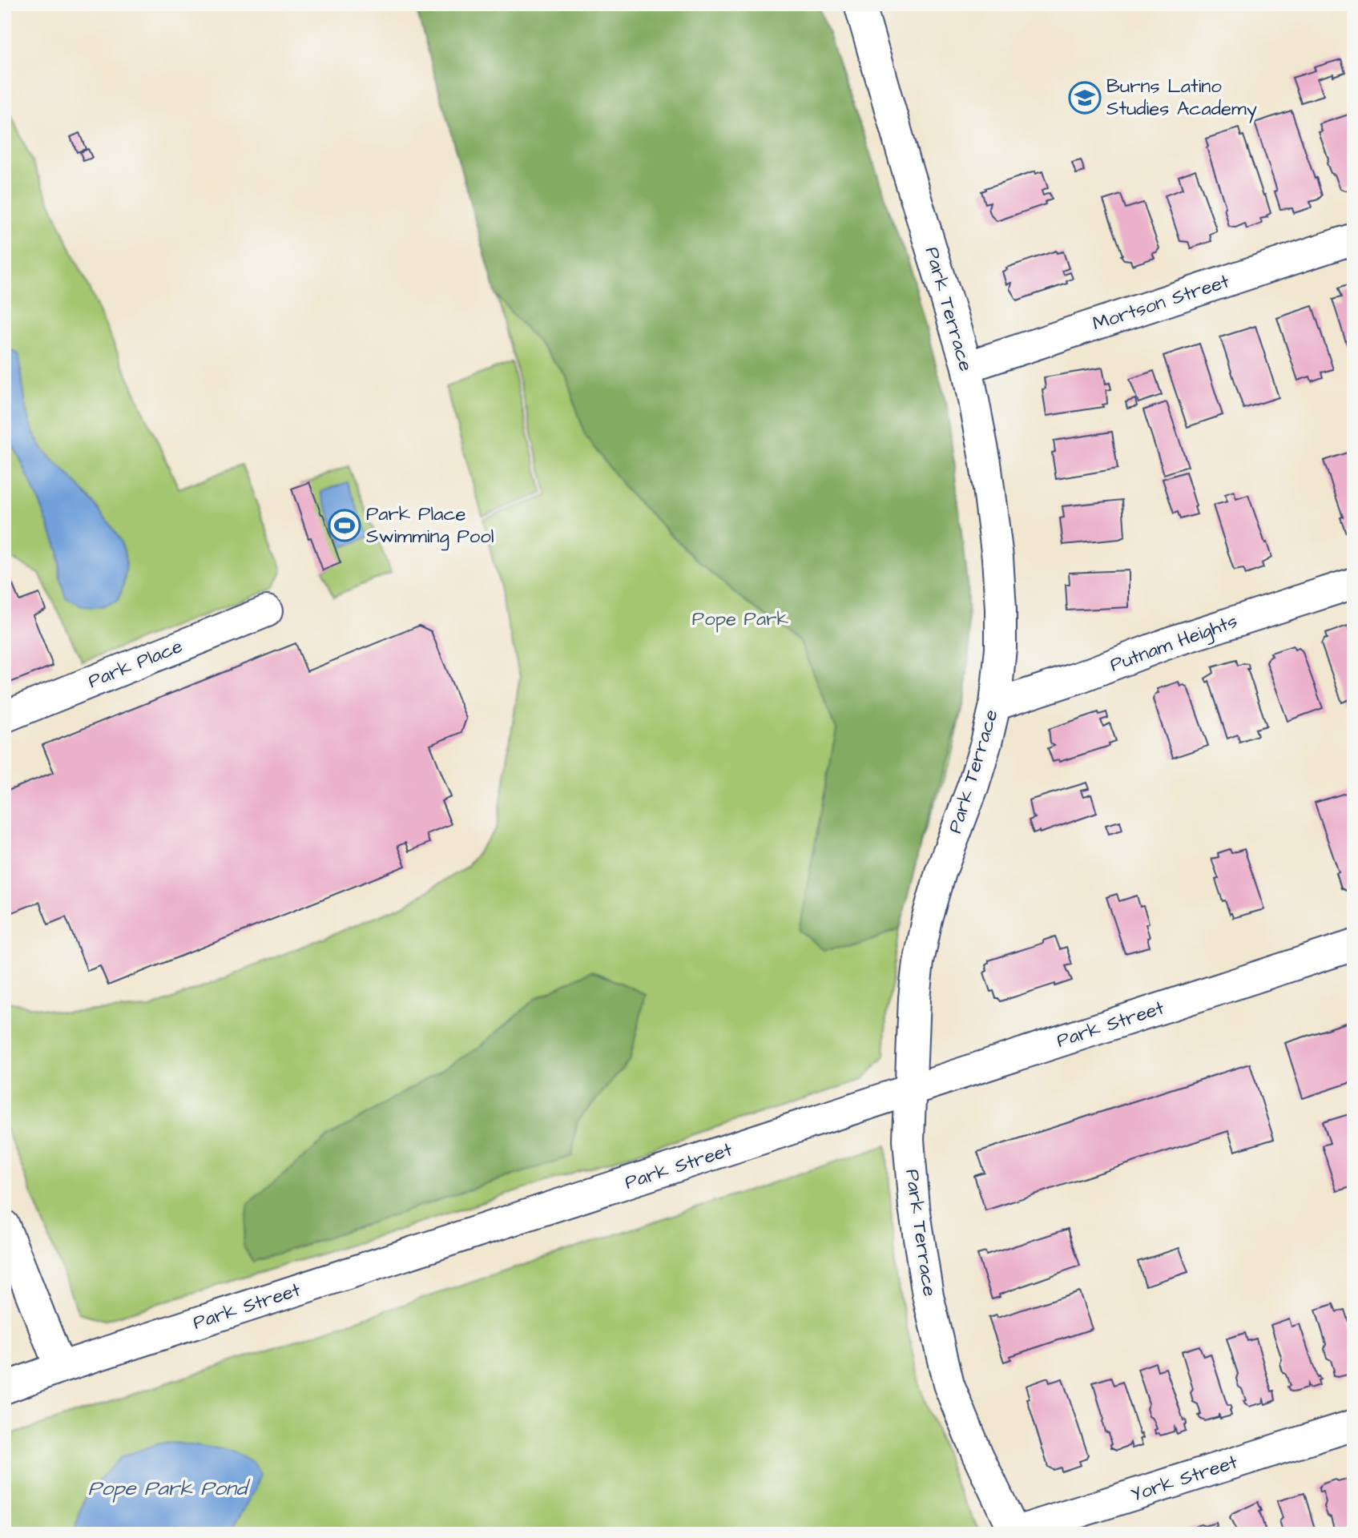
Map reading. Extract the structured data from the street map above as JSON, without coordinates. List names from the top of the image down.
{
  "streets": {
    "main road": [
      "Mortson Street",
      "Park Terrace",
      "Putnam Heights",
      "Park Place",
      "Park Street",
      "York Street"
    ]
  },
  "crossings": [
    ["Mortson Street", "Park Terrace"],
    ["Park Terrace", "Putnam Heights"],
    ["Park Terrace", "Park Street"],
    ["Park Terrace", "York Street"]
  ],
  "water": ["Pope Park Pond"],
  "parks": ["Pope Park"],
  "places": {
    "school or university": ["Burns Latino Studies Academy"],
    "sports": ["Park Place Swimming Pool"]
  }
}
